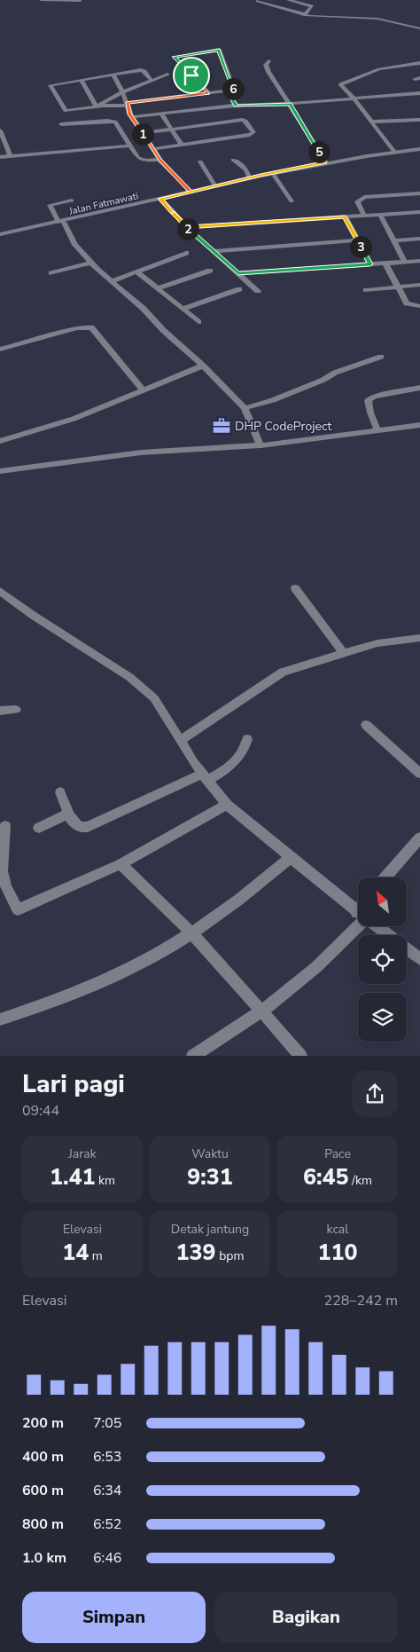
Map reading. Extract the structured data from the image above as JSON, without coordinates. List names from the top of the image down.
{
  "streets": {
    "street": ["Jalan Fatmawati"]
  },
  "places": {
    "office": ["DHP CodeProject"]
  },
  "north": "top left",
  "page": {
    "pins": [
      "6",
      "1",
      "5",
      "2",
      "3"
    ],
    "heading": ["Lari pagi", "09:44"],
    "stats": [
      ["Jarak", "1.41 km"],
      ["Waktu", "9:31"],
      ["Pace", "6:45 /km"],
      ["Elevasi", "14 m"],
      ["Detak jantung", "139 bpm"],
      ["kcal", "110"]
    ],
    "chart": ["Elevasi", "228–242 m"],
    "list": [
      {
        "name": "200 m",
        "note": "7:05"
      },
      {
        "name": "400 m",
        "note": "6:53"
      },
      {
        "name": "600 m",
        "note": "6:34"
      },
      {
        "name": "800 m",
        "note": "6:52"
      },
      {
        "name": "1.0 km",
        "note": "6:46"
      }
    ],
    "buttons": ["Simpan", "Bagikan"]
  }
}
